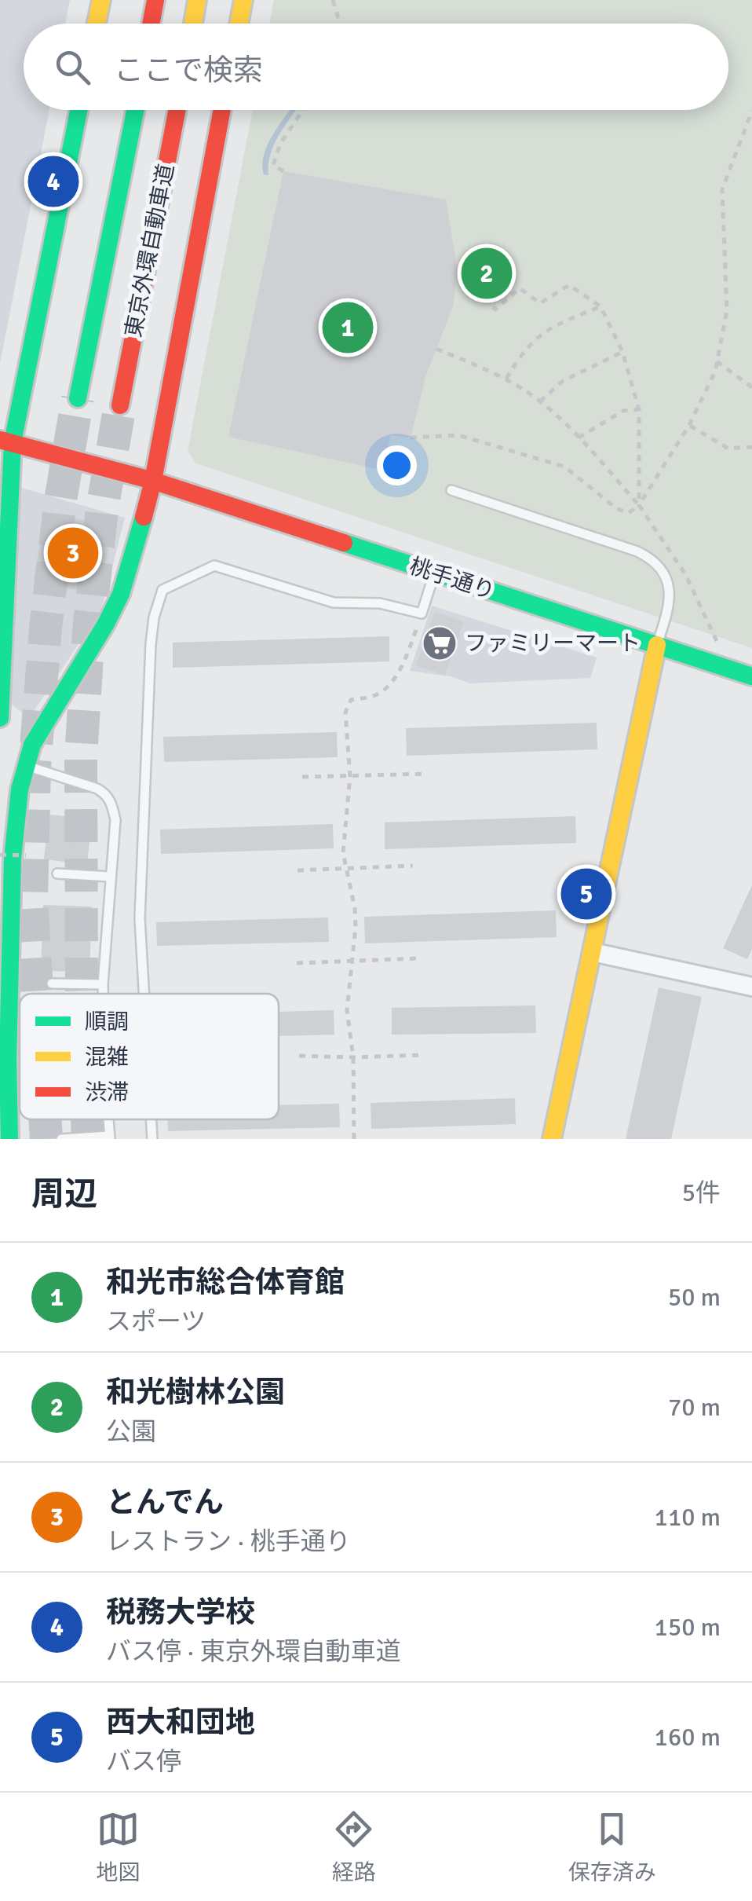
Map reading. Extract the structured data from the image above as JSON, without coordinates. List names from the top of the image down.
{
  "streets": {
    "main road": ["東京外環自動車道", "桃手通り"]
  },
  "places": {
    "supermarket": ["ファミリーマート"]
  },
  "legend": ["順調", "混雑", "渋滞"],
  "page": {
    "search": "ここで検索",
    "pins": [
      "4",
      "2",
      "1",
      "3",
      "5"
    ],
    "heading": ["周辺", "5件"],
    "list": [
      {
        "mark": "1",
        "name": "和光市総合体育館",
        "note": "スポーツ",
        "value": "50 m"
      },
      {
        "mark": "2",
        "name": "和光樹林公園",
        "note": "公園",
        "value": "70 m"
      },
      {
        "mark": "3",
        "name": "とんでん",
        "note": "レストラン · 桃手通り",
        "value": "110 m"
      },
      {
        "mark": "4",
        "name": "税務大学校",
        "note": "バス停 · 東京外環自動車道",
        "value": "150 m"
      },
      {
        "mark": "5",
        "name": "西大和団地",
        "note": "バス停",
        "value": "160 m"
      }
    ],
    "nav": ["地図", "経路", "保存済み"]
  }
}
